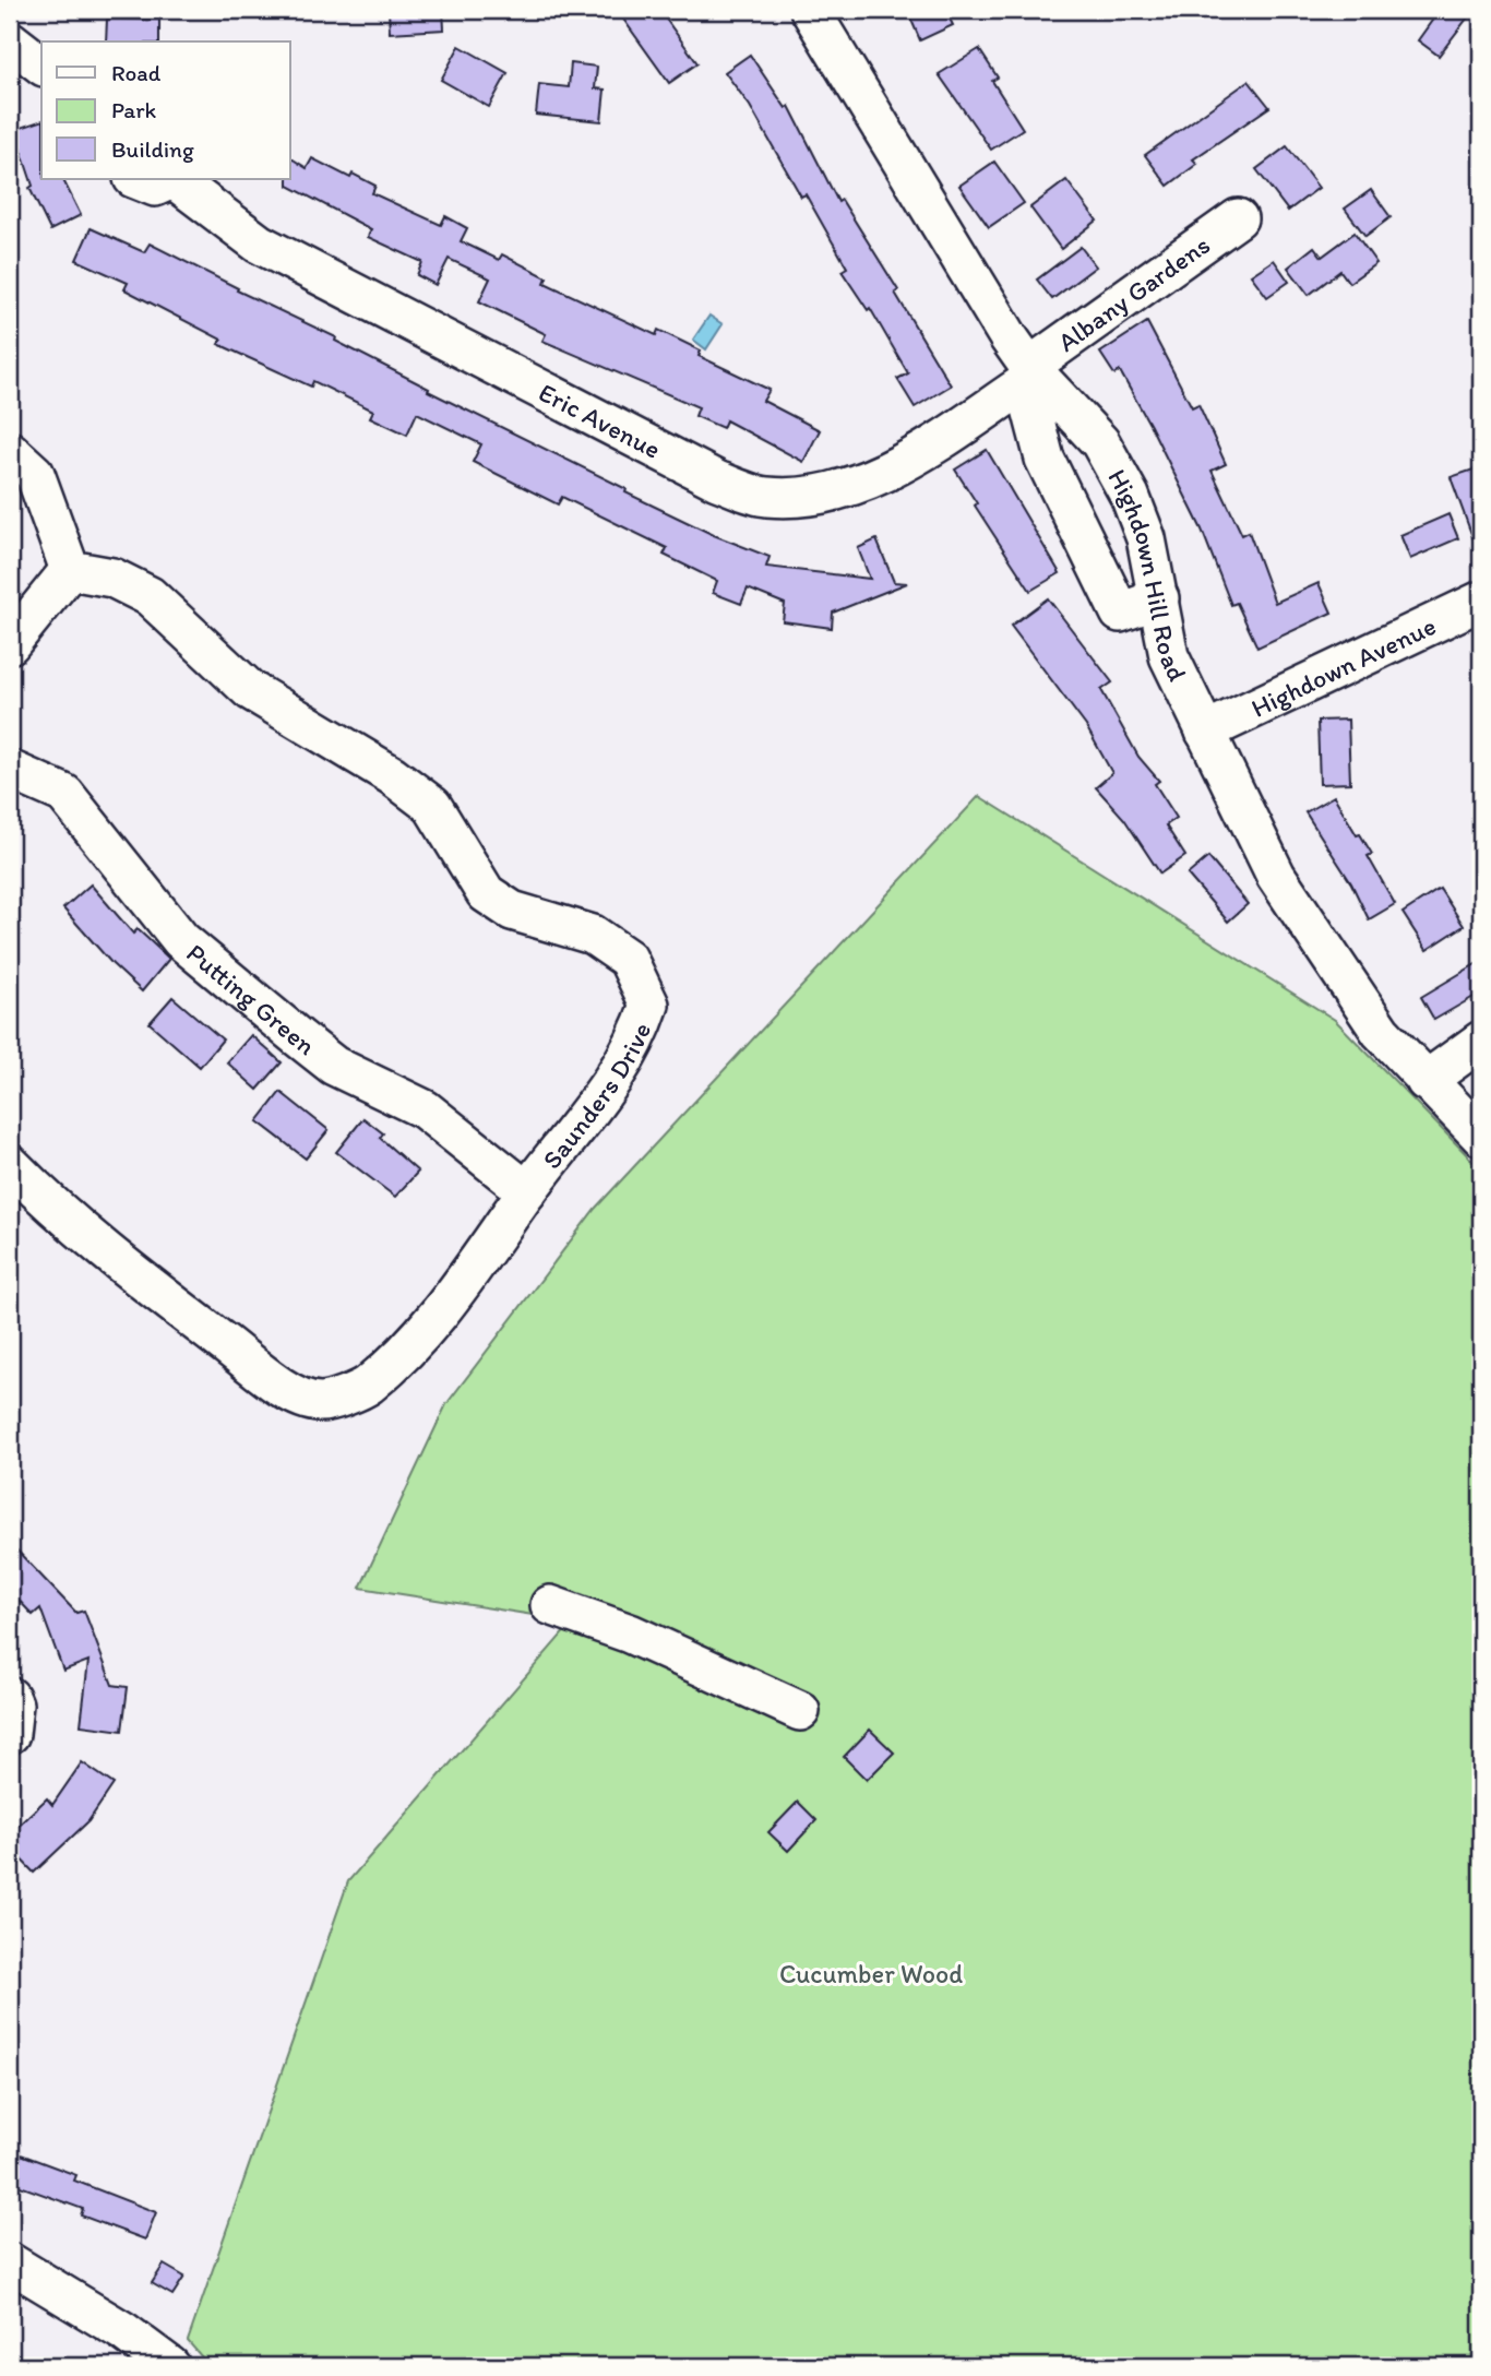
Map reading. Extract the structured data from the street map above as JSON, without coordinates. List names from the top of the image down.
{
  "streets": {
    "street": [
      "Albany Gardens",
      "Eric Avenue",
      "Highdown Hill Road",
      "Highdown Avenue",
      "Putting Green",
      "Saunders Drive"
    ]
  },
  "crossings": [
    ["Albany Gardens", "Eric Avenue"],
    ["Albany Gardens", "Highdown Hill Road"],
    ["Eric Avenue", "Highdown Hill Road"],
    ["Highdown Hill Road", "Highdown Avenue"],
    ["Putting Green", "Saunders Drive"]
  ],
  "parks": ["Cucumber Wood"],
  "legend": ["Road", "Park", "Building"]
}
